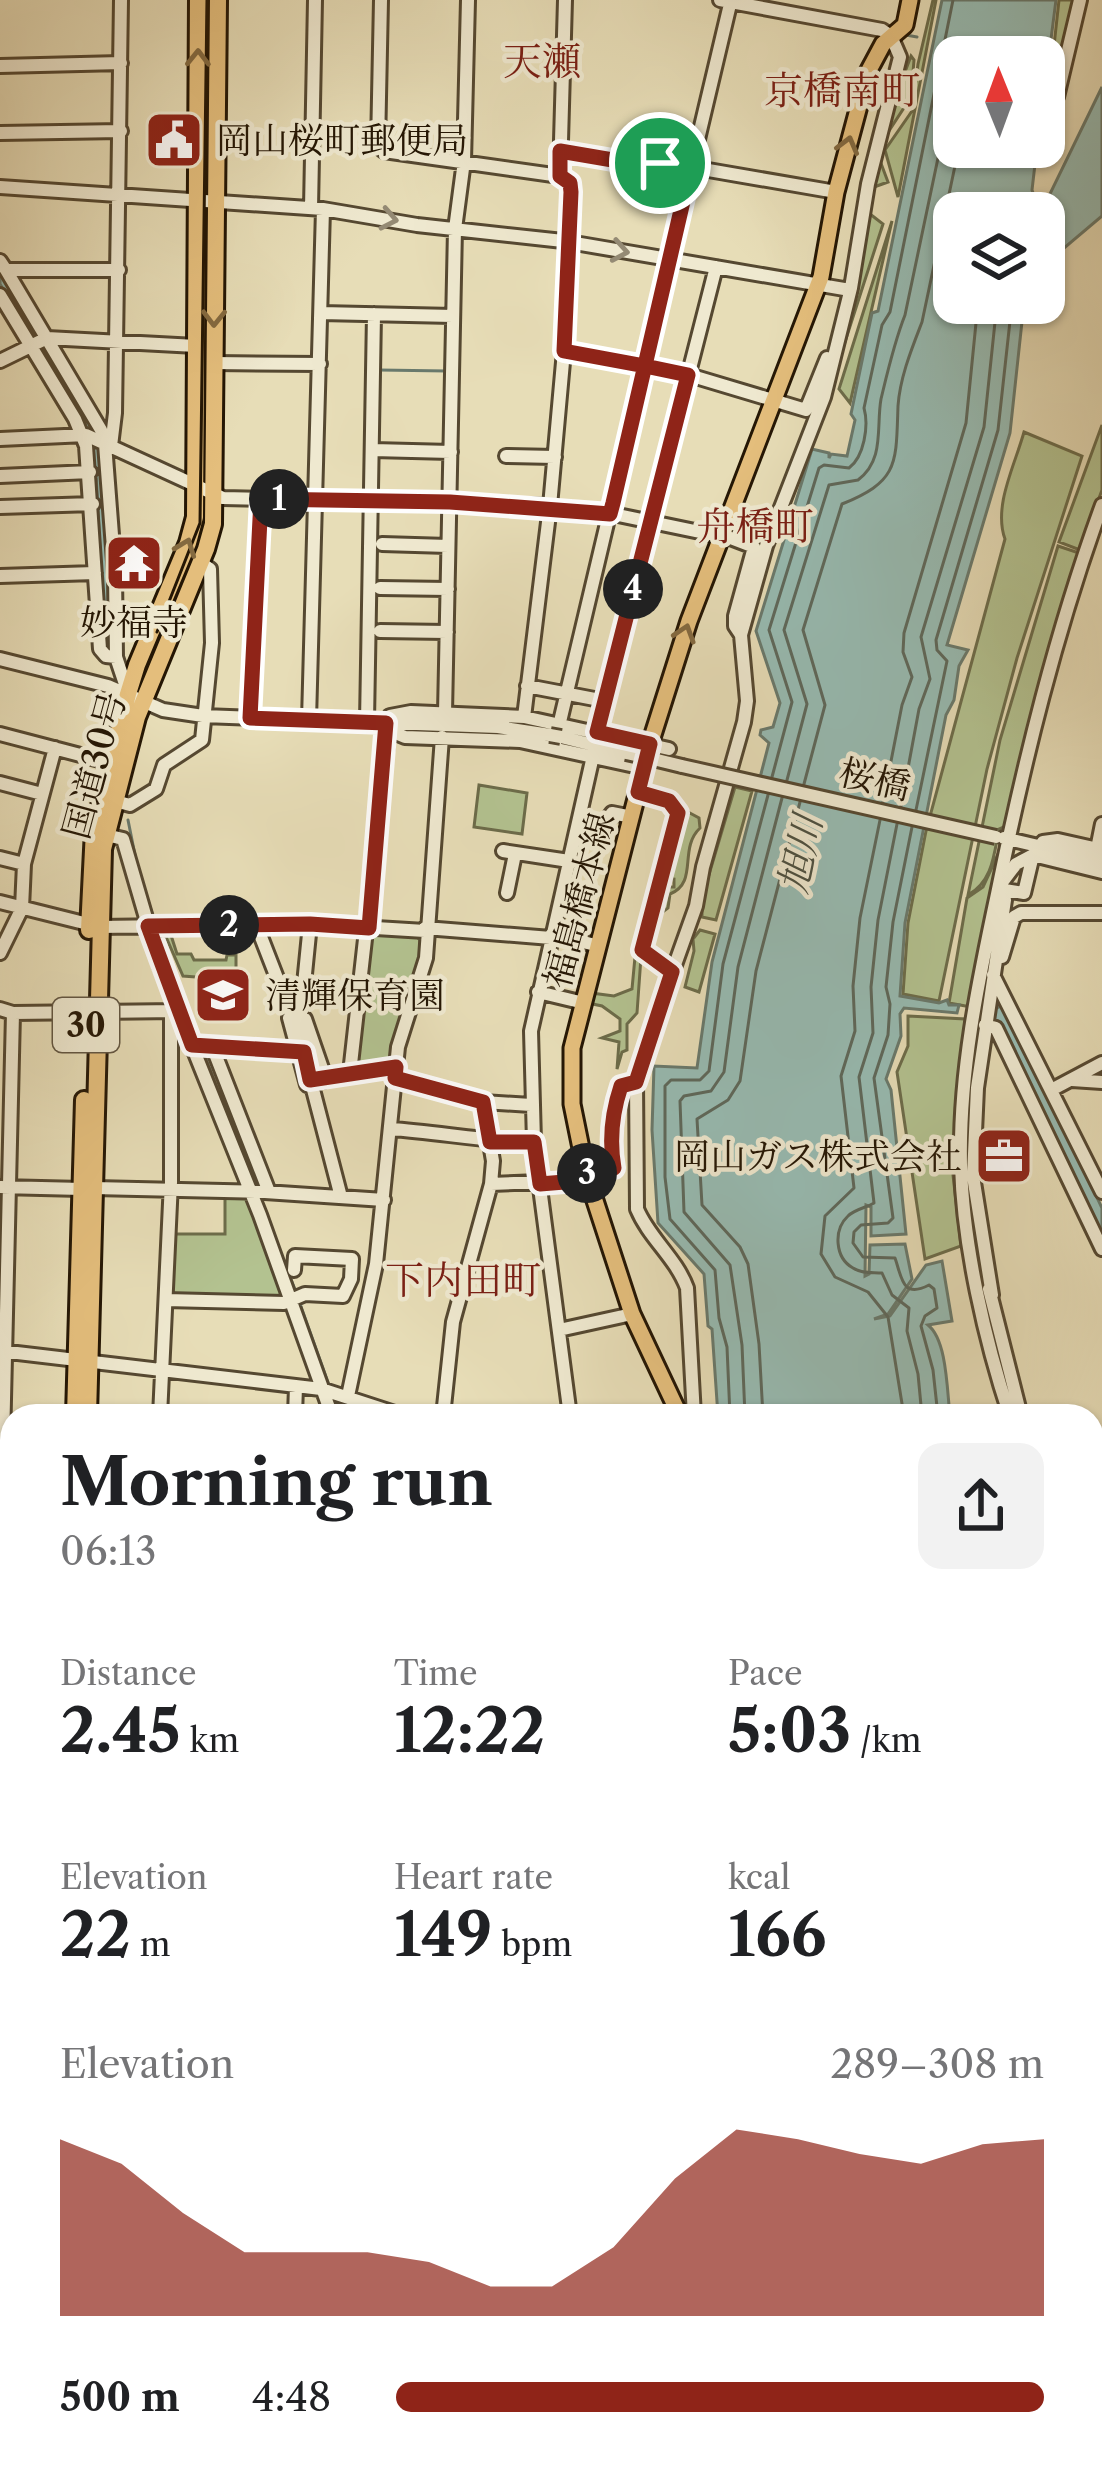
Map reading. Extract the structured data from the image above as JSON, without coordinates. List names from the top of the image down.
{
  "streets": {
    "highway": ["国道30号", "30"],
    "main road": ["福島橋本線"],
    "street": ["桜橋"]
  },
  "crossings": [
    ["桜橋", "福島橋本線"]
  ],
  "districts": [
    "天瀬",
    "京橋南町",
    "舟橋町",
    "下内田町"
  ],
  "water": ["旭川"],
  "places": {
    "public building": ["岡山桜町郵便局"],
    "temple": ["妙福寺"],
    "school or university": ["清輝保育園"],
    "office": ["岡山ガス株式会社"]
  },
  "north": "top",
  "page": {
    "pins": [
      "1",
      "4",
      "2",
      "3"
    ],
    "heading": ["Morning run", "06:13"],
    "stats": [
      ["Distance", "2.45 km"],
      ["Time", "12:22"],
      ["Pace", "5:03 /km"],
      ["Elevation", "22 m"],
      ["Heart rate", "149 bpm"],
      ["kcal", "166"]
    ],
    "chart": ["Elevation", "289–308 m"],
    "list": [
      {
        "name": "500 m",
        "note": "4:48"
      }
    ]
  }
}
